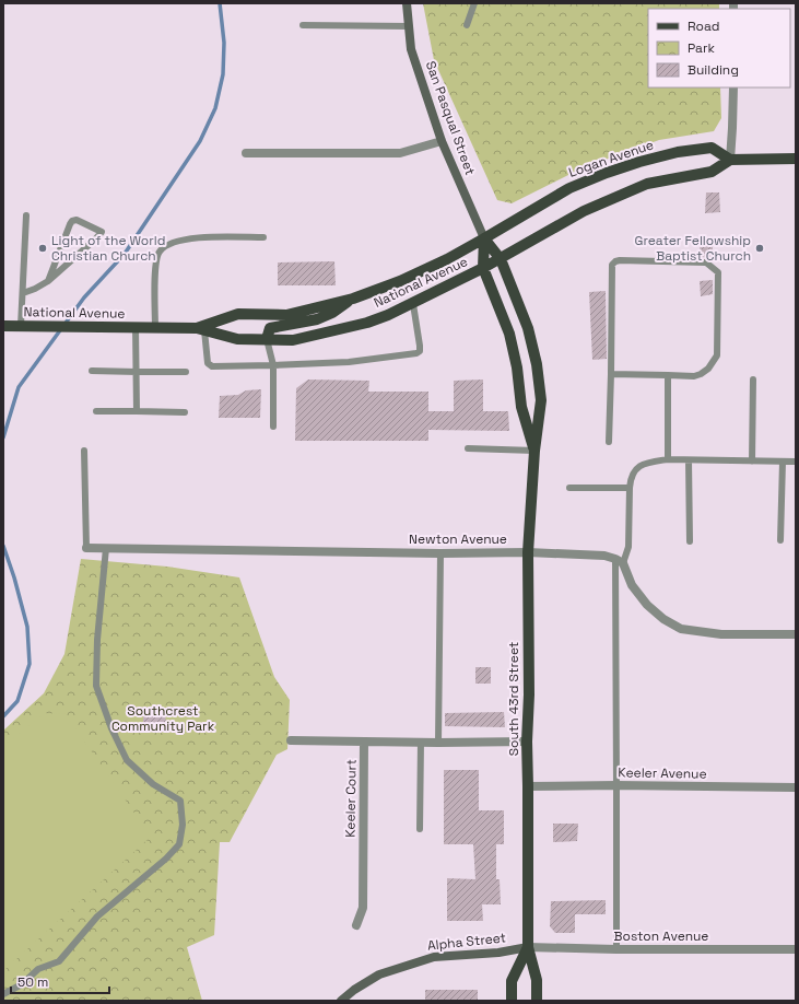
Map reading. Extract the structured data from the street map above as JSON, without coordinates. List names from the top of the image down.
{
  "streets": {
    "main road": [
      "San Pasqual Street",
      "Logan Avenue",
      "National Avenue",
      "South 43rd Street",
      "Alpha Street"
    ],
    "street": [
      "Newton Avenue",
      "Keeler Avenue",
      "Keeler Court",
      "Boston Avenue"
    ]
  },
  "crossings": [
    ["San Pasqual Street", "Logan Avenue"],
    ["San Pasqual Street", "National Avenue"],
    ["San Pasqual Street", "South 43rd Street"],
    ["Logan Avenue", "National Avenue"],
    ["Logan Avenue", "South 43rd Street"],
    ["National Avenue", "South 43rd Street"],
    ["Newton Avenue", "South 43rd Street"],
    ["South 43rd Street", "Keeler Avenue"],
    ["South 43rd Street", "Boston Avenue"],
    ["South 43rd Street", "Alpha Street"],
    ["Boston Avenue", "Alpha Street"]
  ],
  "parks": ["Southcrest Community Park"],
  "places": ["Light of the World Christian Church", "Greater Fellowship Baptist Church"],
  "legend": ["Road", "Park", "Building"],
  "scale_bar": "50 m"
}
